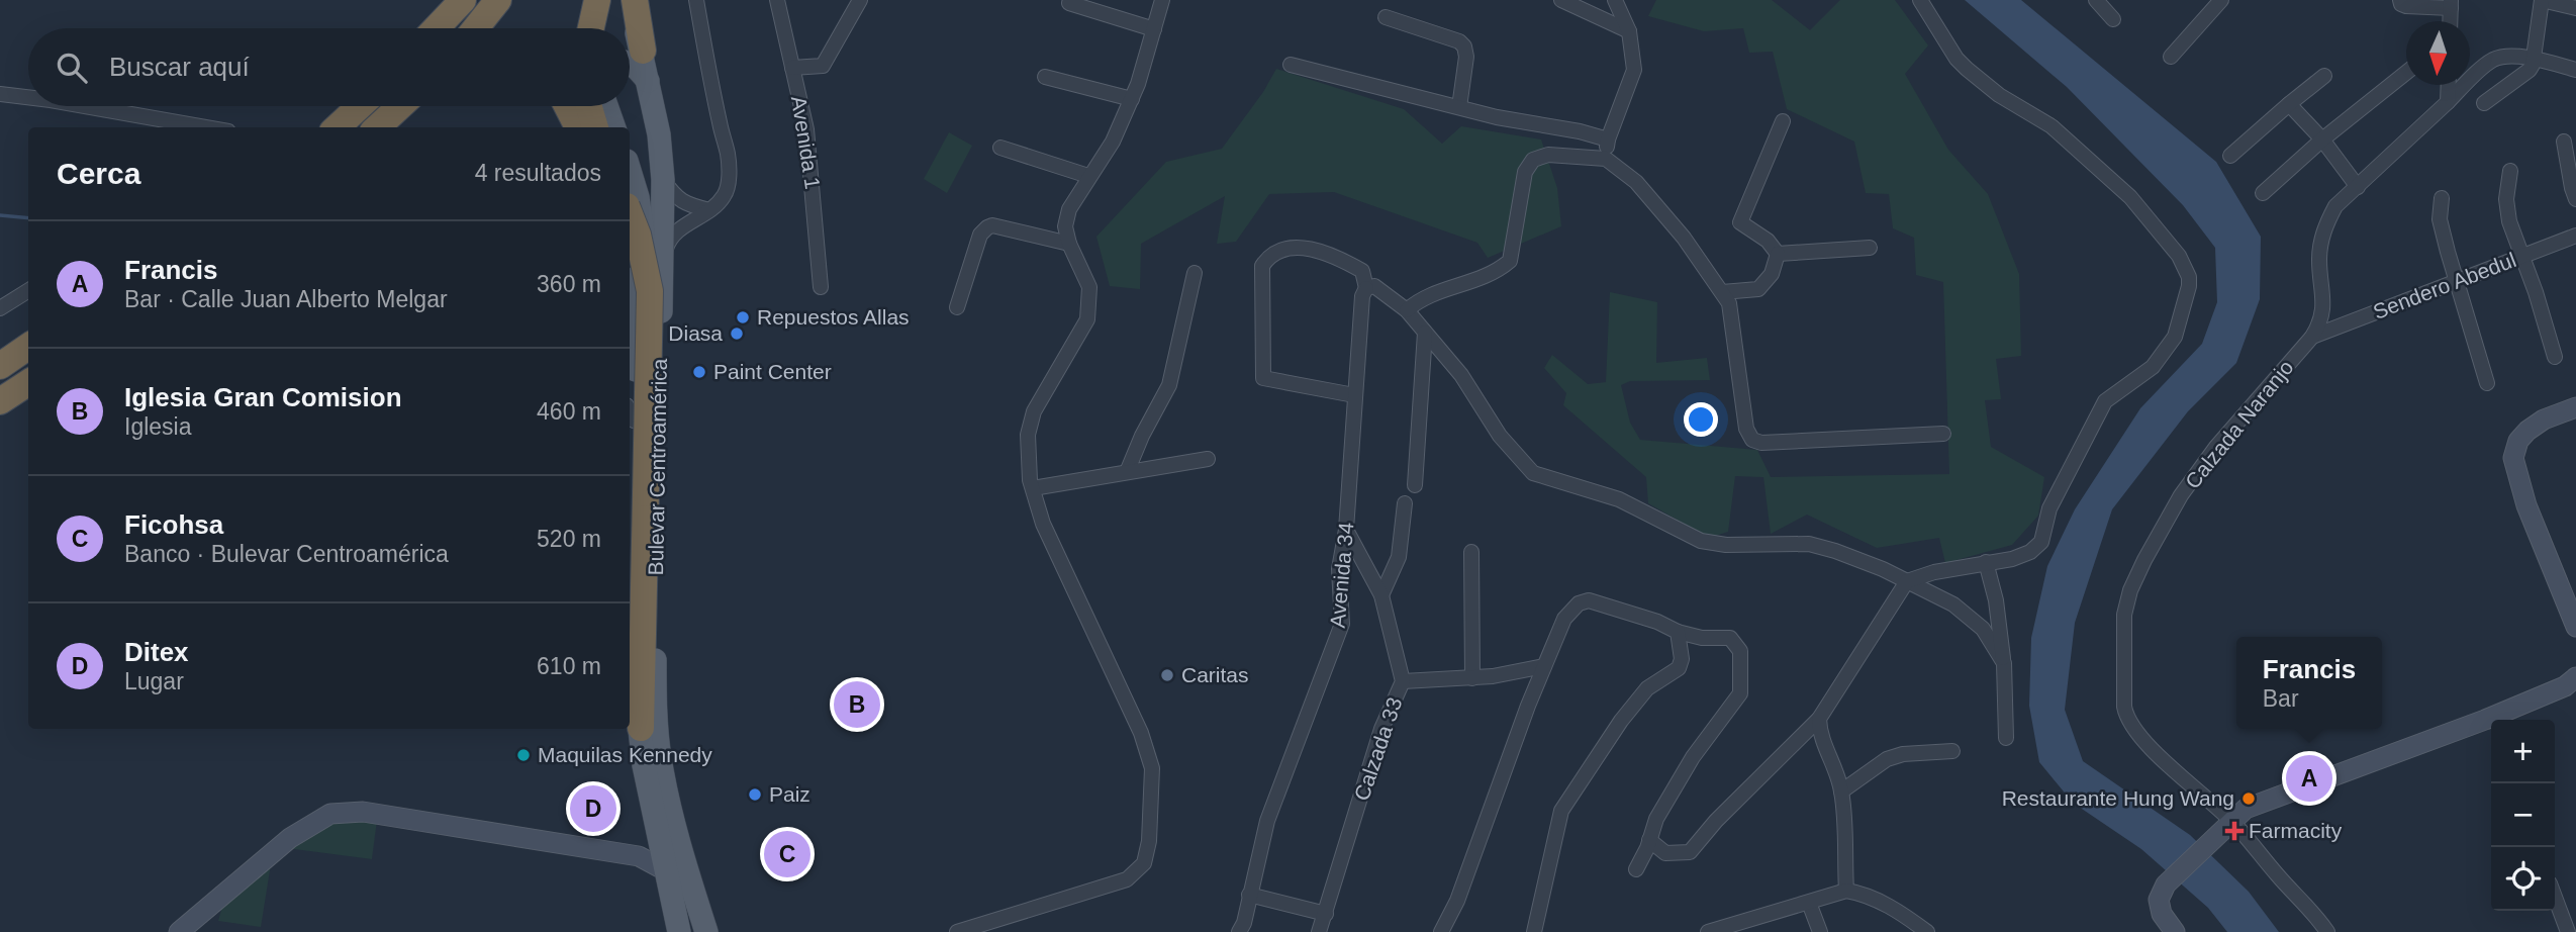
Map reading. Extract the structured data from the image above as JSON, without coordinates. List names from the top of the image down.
{
  "streets": {
    "main road": ["Bulevar Centroamérica"],
    "street": [
      "Avenida 1",
      "Sendero Abedul",
      "Calzada Naranjo",
      "Avenida 34",
      "Calzada 33"
    ]
  },
  "crossings": [
    ["Sendero Abedul", "Calzada Naranjo"],
    ["Avenida 34", "Calzada 33"]
  ],
  "places": {
    "other": [
      "Repuestos Allas",
      "Diasa",
      "Paint Center",
      "Caritas",
      "Maquilas Kennedy",
      "Paiz",
      "Restaurante Hung Wang"
    ],
    "health": ["Farmacity"]
  },
  "north": "bottom",
  "page": {
    "search": "Buscar aquí",
    "heading": ["Cerca", "4 resultados"],
    "list": [
      {
        "mark": "A",
        "name": "Francis",
        "note": "Bar · Calle Juan Alberto Melgar",
        "value": "360 m"
      },
      {
        "mark": "B",
        "name": "Iglesia Gran Comision",
        "note": "Iglesia",
        "value": "460 m"
      },
      {
        "mark": "C",
        "name": "Ficohsa",
        "note": "Banco · Bulevar Centroamérica",
        "value": "520 m"
      },
      {
        "mark": "D",
        "name": "Ditex",
        "note": "Lugar",
        "value": "610 m"
      }
    ],
    "popup": ["Francis", "Bar"],
    "pins": [
      "B",
      "A",
      "D",
      "C"
    ],
    "map_buttons": ["+", "−"]
  }
}
